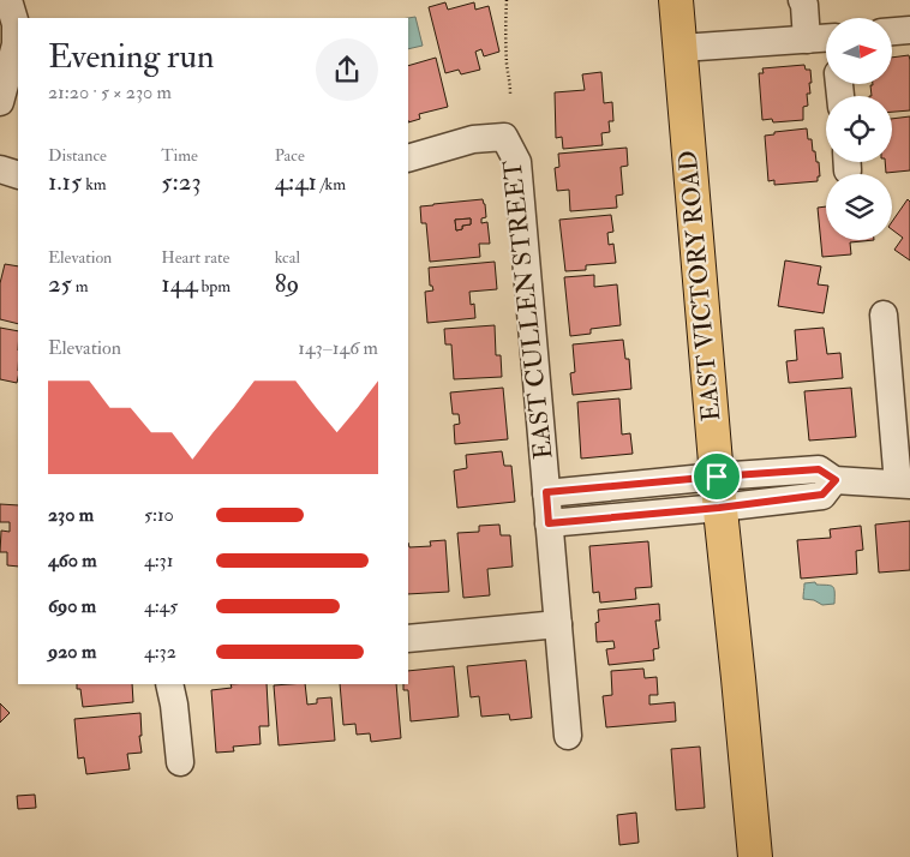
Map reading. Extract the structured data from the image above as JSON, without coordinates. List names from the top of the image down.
{
  "streets": {
    "main road": ["EAST VICTORY ROAD"],
    "street": ["EAST CULLEN STREET"]
  },
  "north": "right",
  "page": {
    "heading": ["Evening run", "21:20 · 5 × 230 m"],
    "stats": [
      ["Distance", "1.15 km"],
      ["Time", "5:23"],
      ["Pace", "4:41 /km"],
      ["Elevation", "25 m"],
      ["Heart rate", "144 bpm"],
      ["kcal", "89"]
    ],
    "chart": ["Elevation", "143–146 m"],
    "list": [
      {
        "name": "230 m",
        "note": "5:10"
      },
      {
        "name": "460 m",
        "note": "4:31"
      },
      {
        "name": "690 m",
        "note": "4:45"
      },
      {
        "name": "920 m",
        "note": "4:32"
      }
    ]
  }
}
